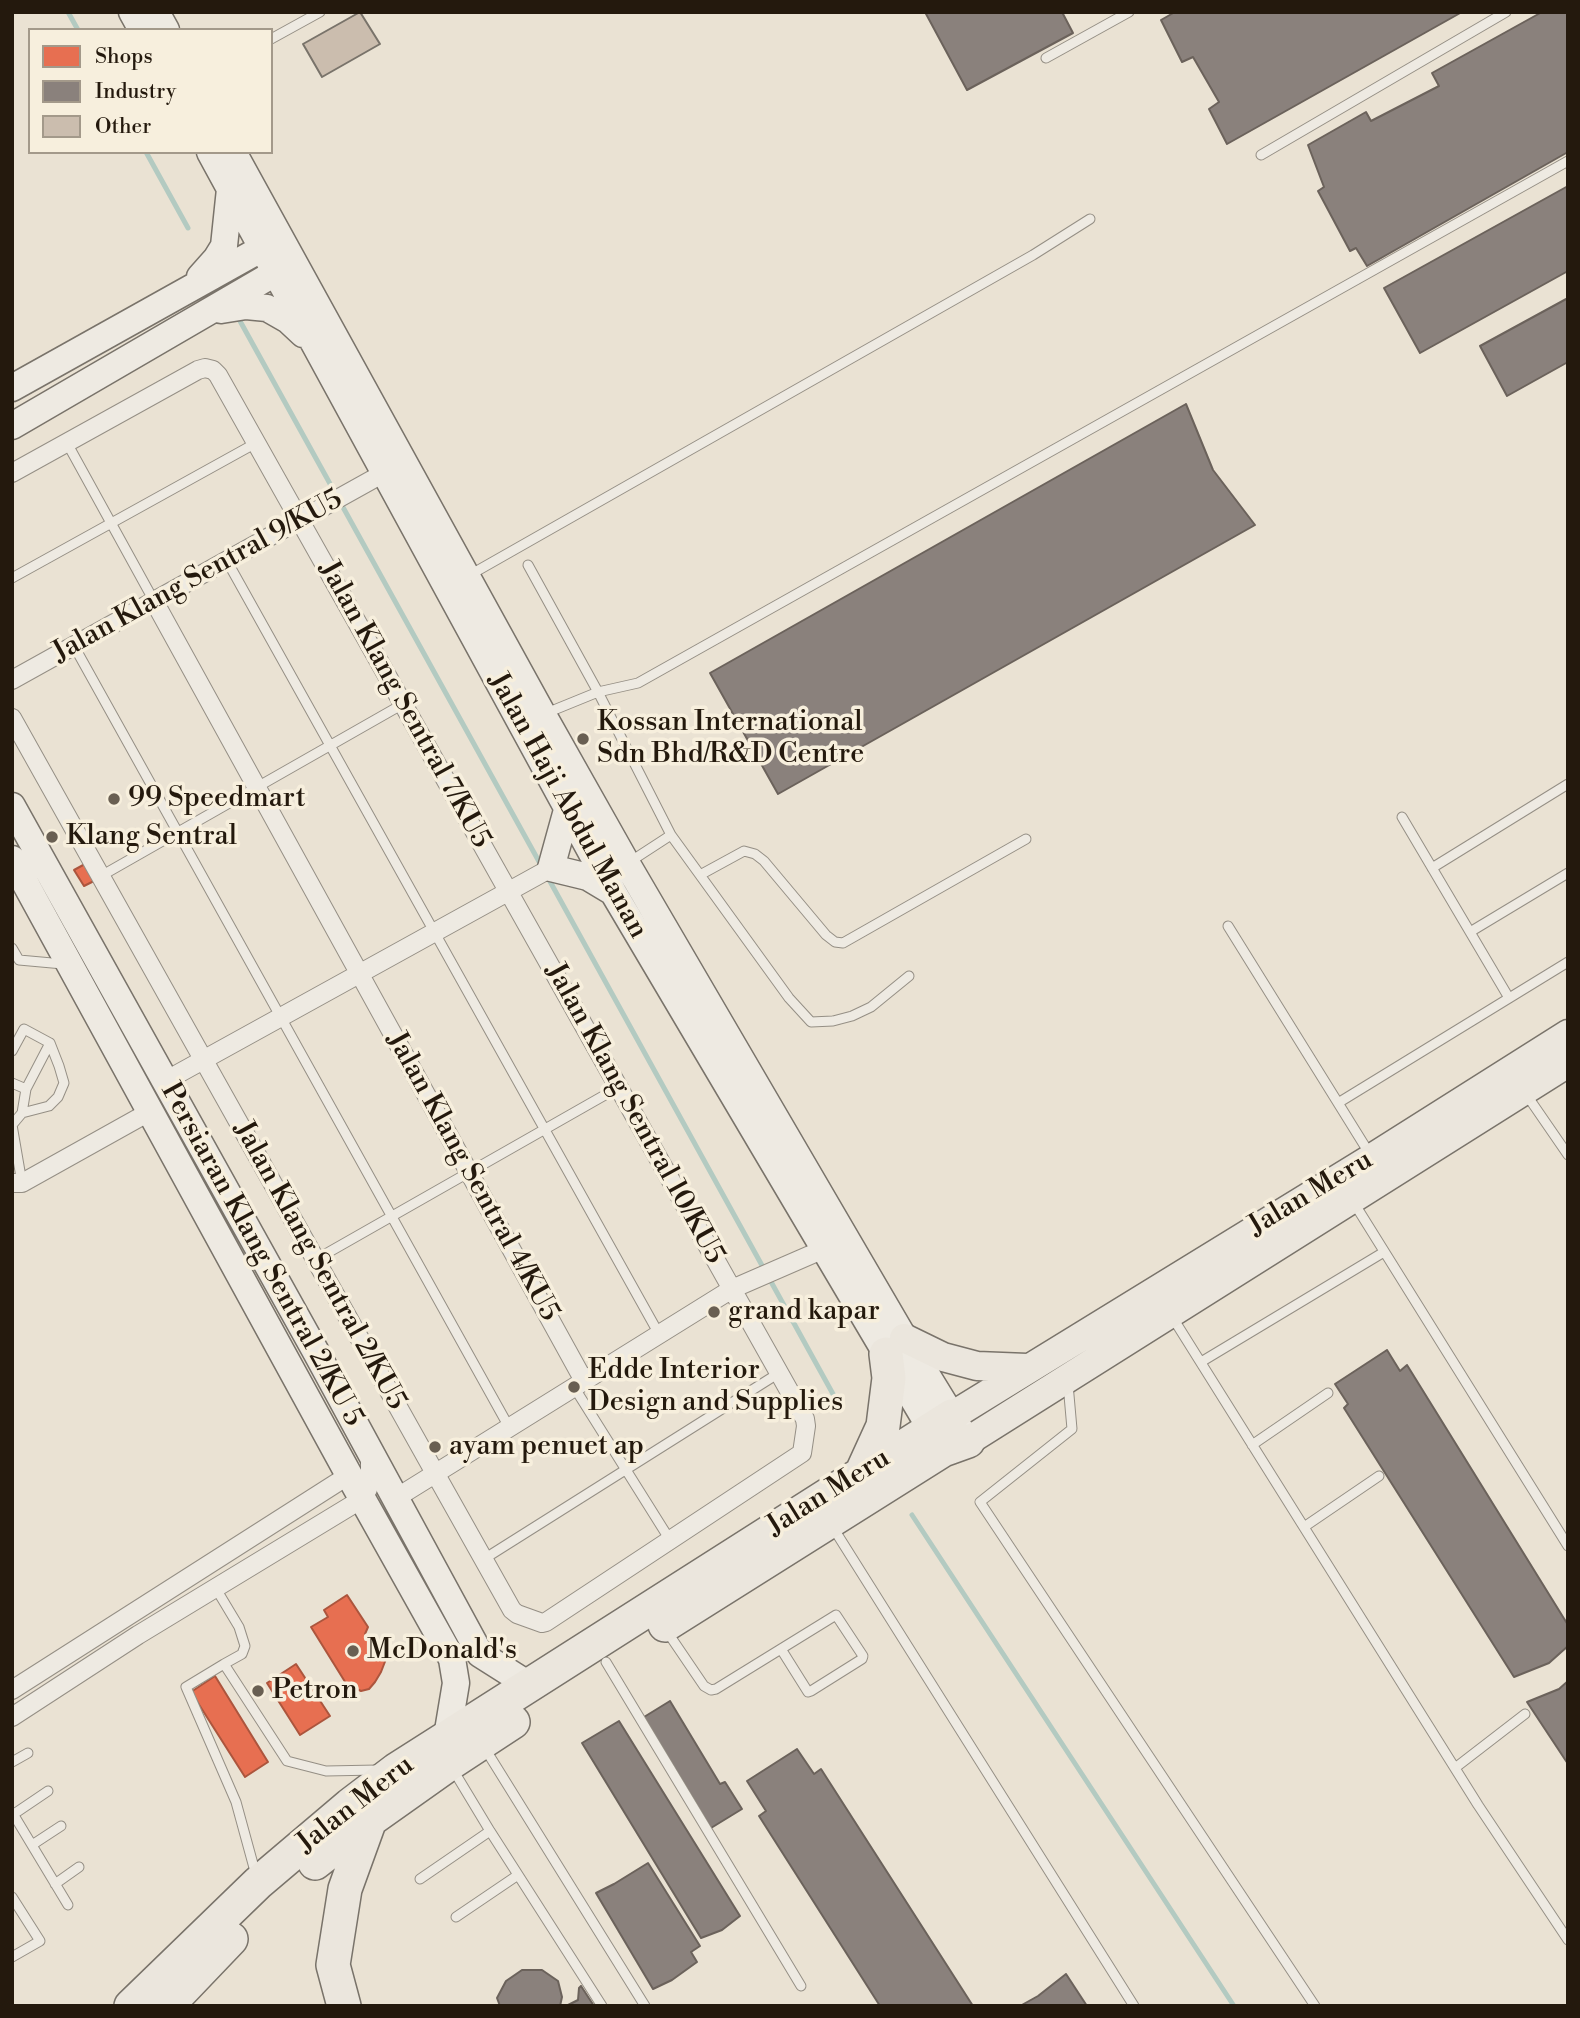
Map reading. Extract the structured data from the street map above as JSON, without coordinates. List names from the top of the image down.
{
  "streets": {
    "highway": ["Jalan Meru"],
    "street": [
      "Jalan Klang Sentral 9/KU5",
      "Jalan Klang Sentral 7/KU5",
      "Jalan Haji Abdul Manan",
      "Jalan Klang Sentral 10/KU5",
      "Jalan Klang Sentral 4/KU5",
      "Persiaran Klang Sentral 2/KU 5",
      "Jalan Klang Sentral 2/KU5"
    ]
  },
  "crossings": [
    ["Jalan Klang Sentral 9/KU5", "Jalan Klang Sentral 7/KU5"],
    ["Jalan Klang Sentral 9/KU5", "Jalan Haji Abdul Manan"],
    ["Jalan Klang Sentral 9/KU5", "Jalan Klang Sentral 4/KU5"],
    ["Jalan Klang Sentral 7/KU5", "Jalan Klang Sentral 10/KU5"],
    ["Jalan Haji Abdul Manan", "Jalan Meru"],
    ["Jalan Klang Sentral 10/KU5", "Jalan Klang Sentral 2/KU5"],
    ["Jalan Meru", "Persiaran Klang Sentral 2/KU 5"]
  ],
  "places": [
    "Kossan International Sdn Bhd/R&D Centre",
    "99 Speedmart",
    "Klang Sentral",
    "grand kapar",
    "Edde Interior Design and Supplies",
    "ayam penuet ap",
    "McDonald's",
    "Petron"
  ],
  "legend": ["Shops", "Industry", "Other"]
}
